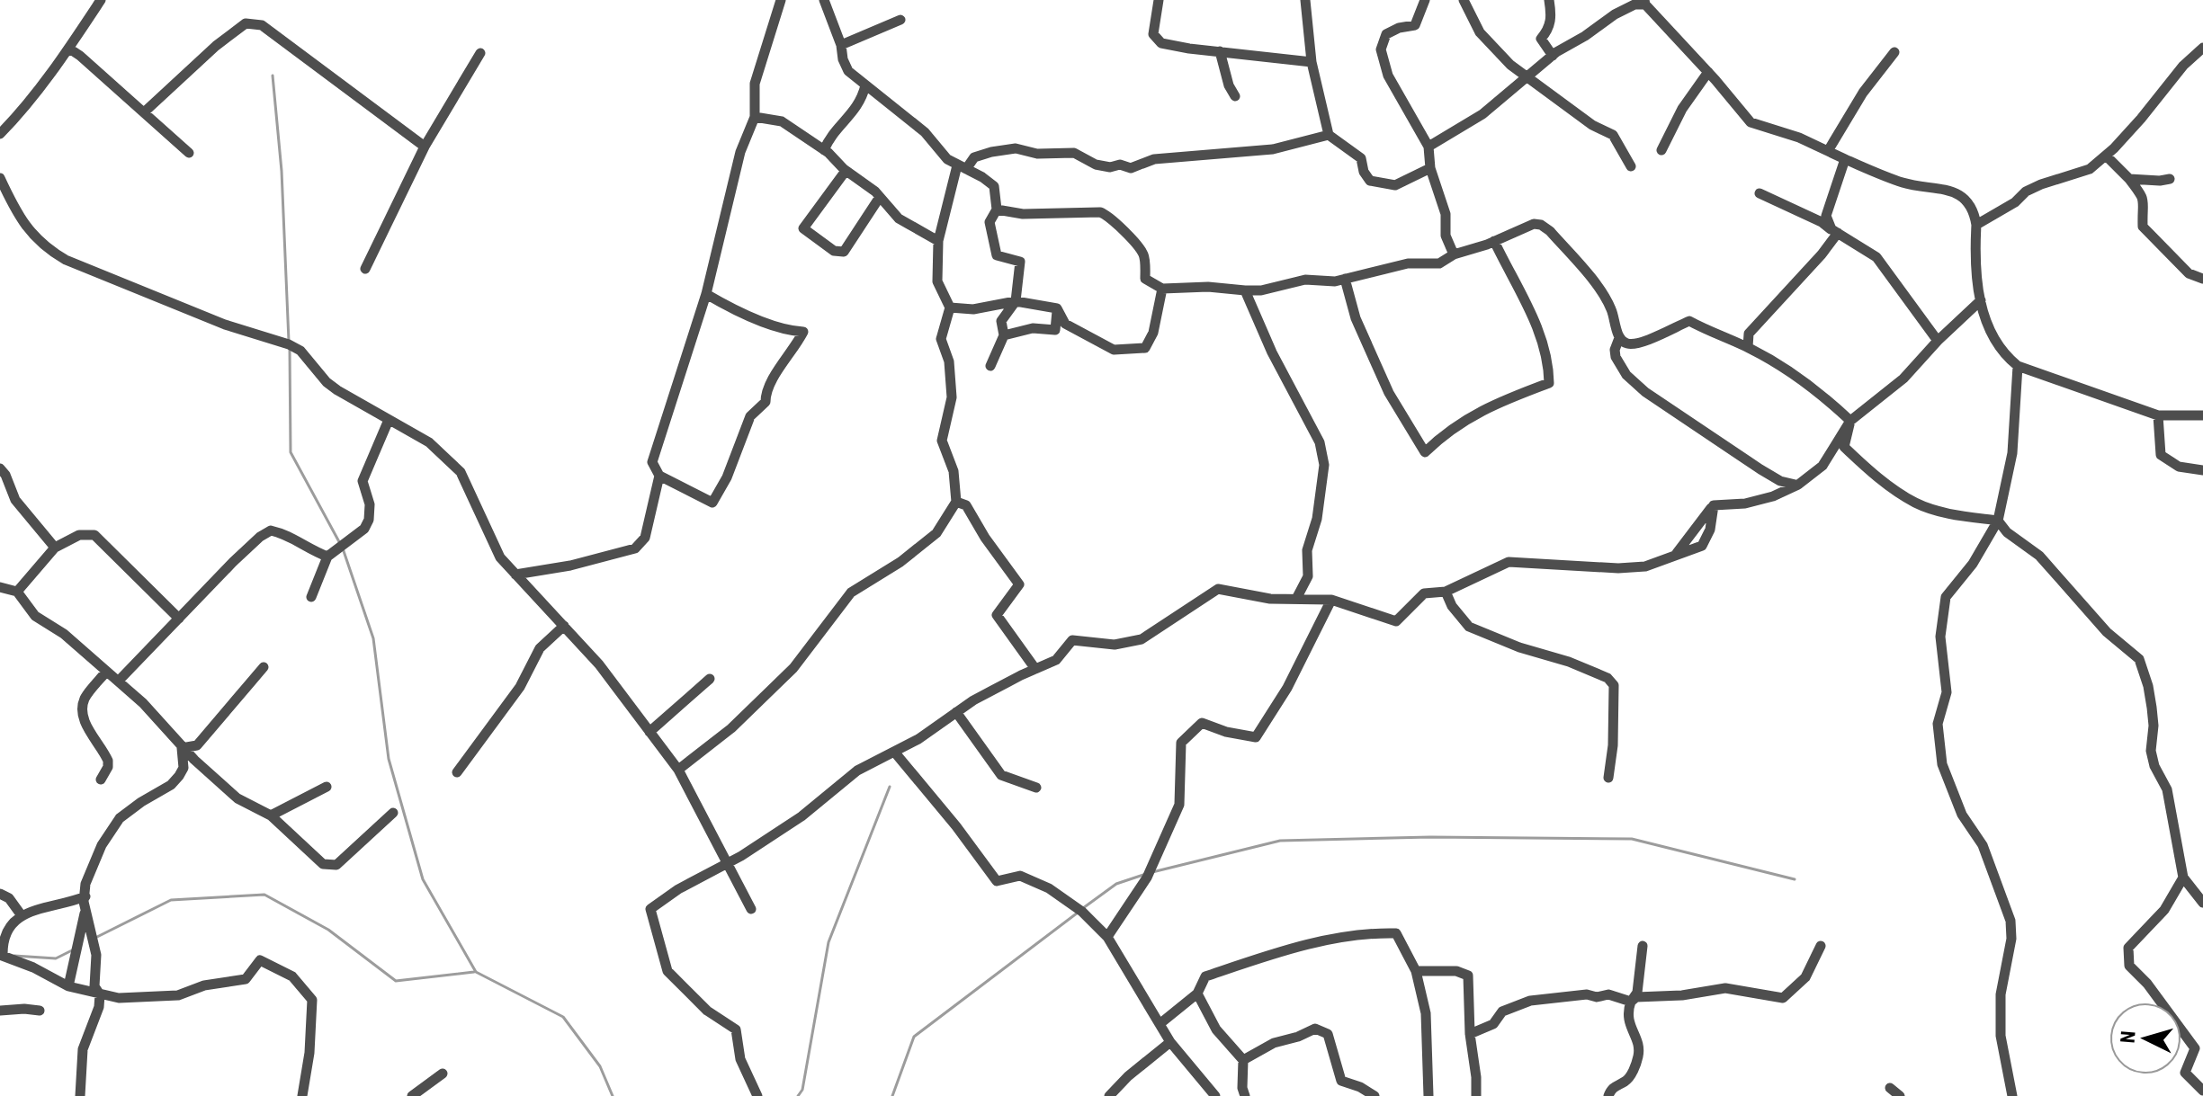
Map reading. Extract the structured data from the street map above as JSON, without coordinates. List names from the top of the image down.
{
  "north": "left"
}
